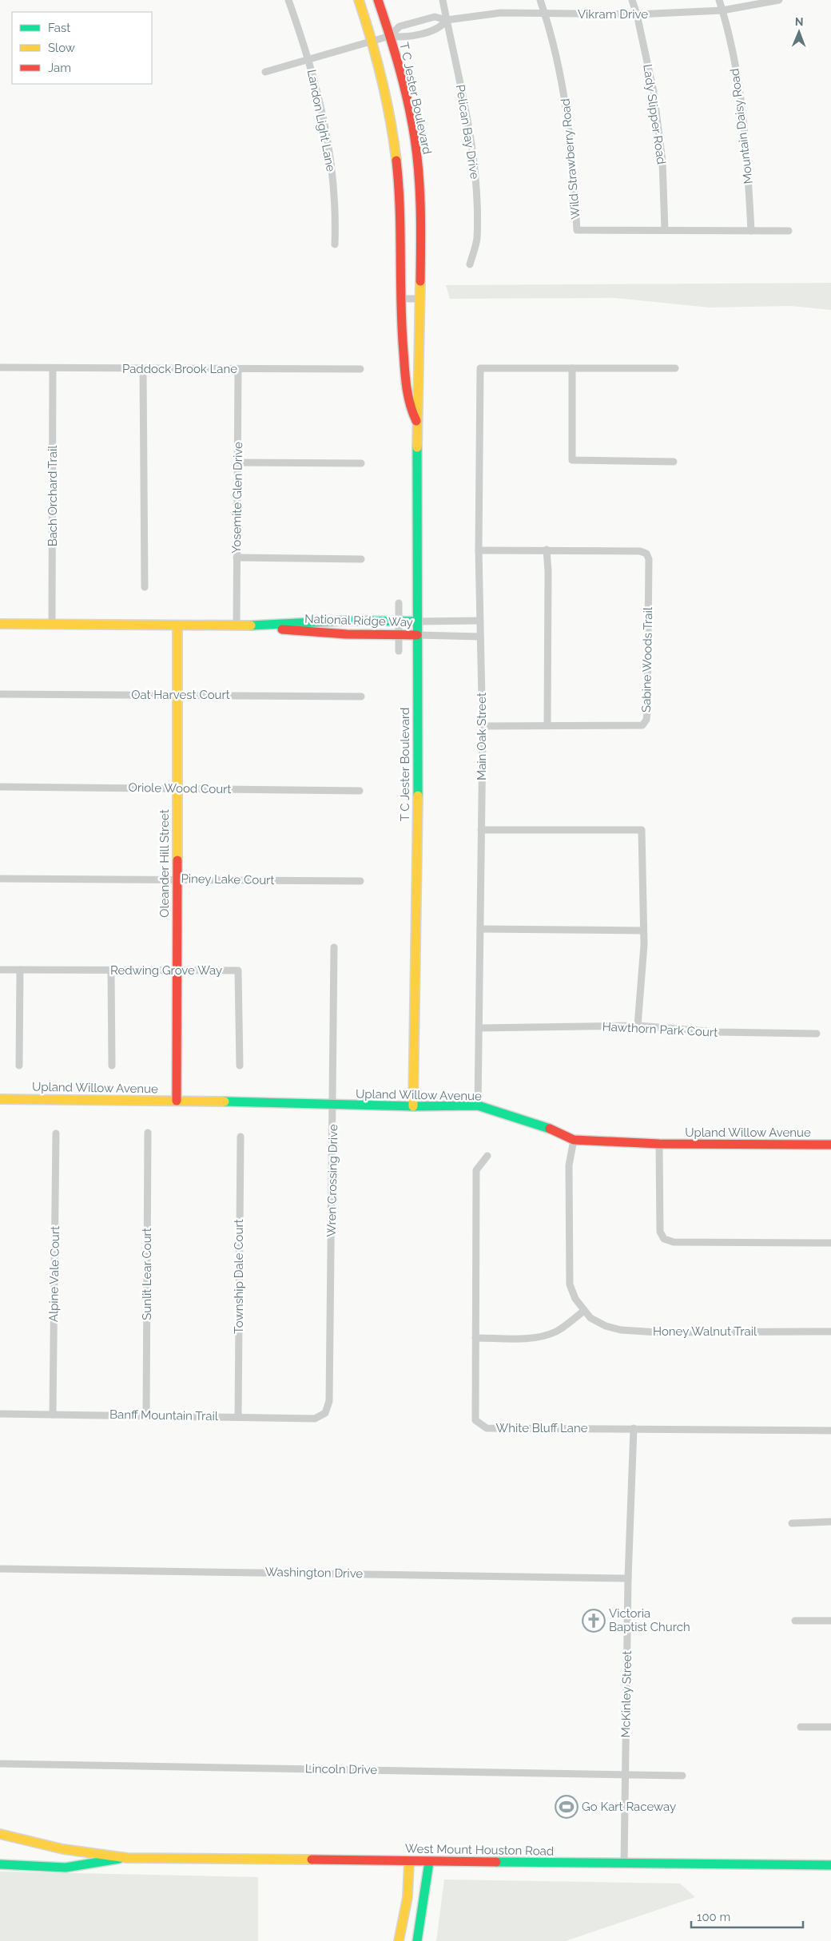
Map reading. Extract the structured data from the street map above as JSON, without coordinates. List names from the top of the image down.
{
  "streets": {
    "street": [
      "Vikram Drive",
      "T C Jester Boulevard",
      "Lady Slipper Road",
      "Landon Light Lane",
      "Mountain Daisy Road",
      "Pelican Bay Drive",
      "Wild Strawberry Road",
      "Paddock Brook Lane",
      "Bach Orchard Trail",
      "Yosemite Glen Drive",
      "National Ridge Way",
      "Sabine Woods Trail",
      "Oat Harvest Court",
      "Main Oak Street",
      "Oriole Wood Court",
      "Oleander Hill Street",
      "Piney Lake Court",
      "Redwing Grove Way",
      "Hawthorn Park Court",
      "Upland Willow Avenue",
      "Wren Crossing Drive",
      "Alpine Vale Court",
      "Sunlit Lear Court",
      "Township Dale Court",
      "Honey Walnut Trail",
      "Banff Mountain Trail",
      "White Bluff Lane",
      "Washington Drive",
      "McKinley Street",
      "Lincoln Drive",
      "West Mount Houston Road"
    ]
  },
  "crossings": [
    ["Vikram Drive", "T C Jester Boulevard"],
    ["Vikram Drive", "Lady Slipper Road"],
    ["Vikram Drive", "Landon Light Lane"],
    ["Vikram Drive", "Mountain Daisy Road"],
    ["Vikram Drive", "Pelican Bay Drive"],
    ["Vikram Drive", "Wild Strawberry Road"],
    ["T C Jester Boulevard", "National Ridge Way"],
    ["T C Jester Boulevard", "Upland Willow Avenue"],
    ["Lady Slipper Road", "Wild Strawberry Road"],
    ["Mountain Daisy Road", "Wild Strawberry Road"],
    ["Paddock Brook Lane", "Bach Orchard Trail"],
    ["Paddock Brook Lane", "Yosemite Glen Drive"],
    ["Bach Orchard Trail", "National Ridge Way"],
    ["Yosemite Glen Drive", "National Ridge Way"],
    ["National Ridge Way", "Main Oak Street"],
    ["National Ridge Way", "Oleander Hill Street"],
    ["Sabine Woods Trail", "Main Oak Street"],
    ["Oat Harvest Court", "Oleander Hill Street"],
    ["Main Oak Street", "Hawthorn Park Court"],
    ["Main Oak Street", "Upland Willow Avenue"],
    ["Oriole Wood Court", "Oleander Hill Street"],
    ["Oleander Hill Street", "Piney Lake Court"],
    ["Oleander Hill Street", "Redwing Grove Way"],
    ["Oleander Hill Street", "Upland Willow Avenue"],
    ["Upland Willow Avenue", "Wren Crossing Drive"],
    ["Upland Willow Avenue", "Honey Walnut Trail"],
    ["Wren Crossing Drive", "Banff Mountain Trail"],
    ["Alpine Vale Court", "Banff Mountain Trail"],
    ["Sunlit Lear Court", "Banff Mountain Trail"],
    ["Township Dale Court", "Banff Mountain Trail"],
    ["White Bluff Lane", "McKinley Street"],
    ["Washington Drive", "McKinley Street"],
    ["McKinley Street", "Lincoln Drive"],
    ["McKinley Street", "West Mount Houston Road"]
  ],
  "places": {
    "church": ["Victoria Baptist Church"],
    "sports": ["Go Kart Raceway"]
  },
  "legend": ["Fast", "Slow", "Jam"],
  "scale_bar": "100 m",
  "north": "top"
}
